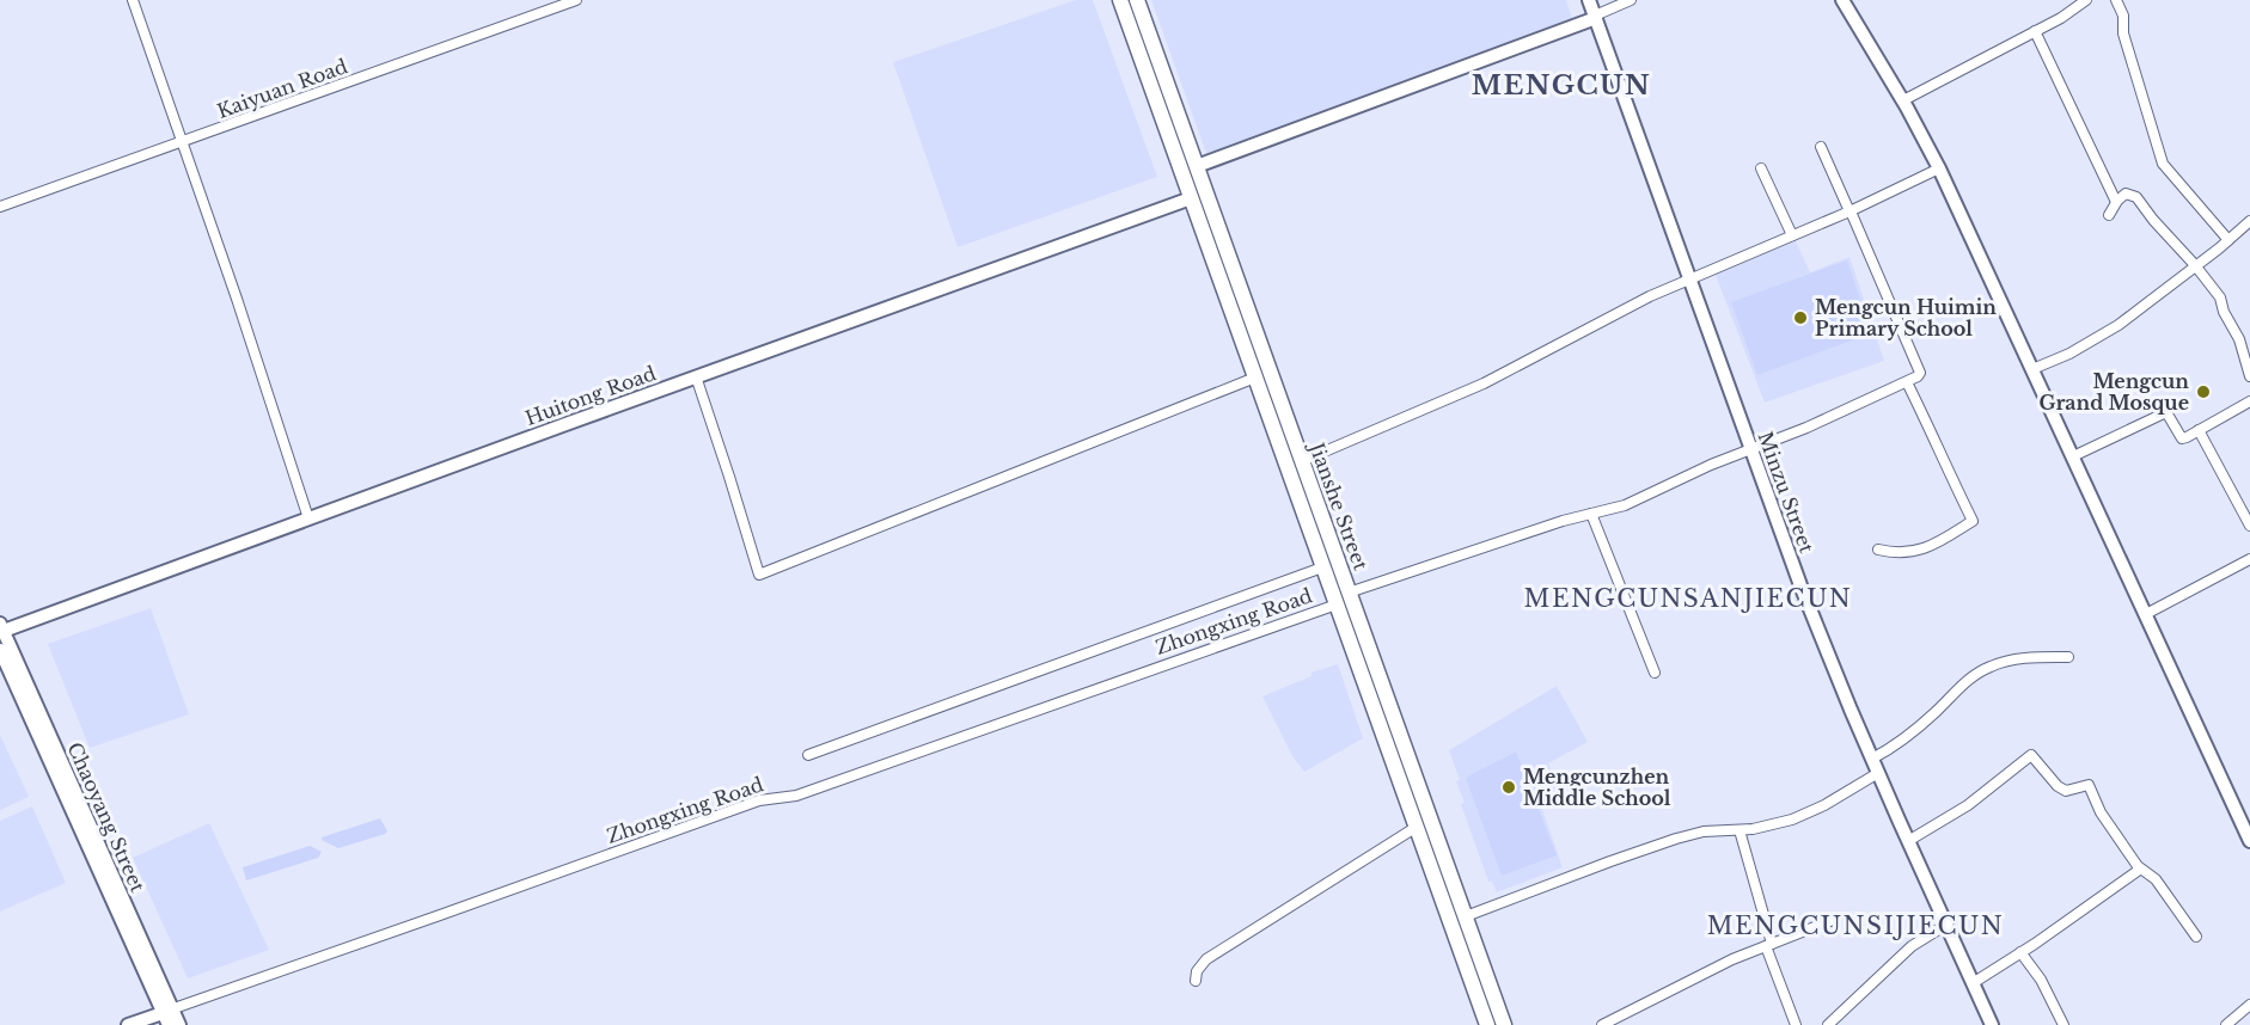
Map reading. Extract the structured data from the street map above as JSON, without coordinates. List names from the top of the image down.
{
  "streets": {
    "main road": ["Jianshe Street"],
    "street": [
      "Kaiyuan Road",
      "Huitong Road",
      "Minzu Street",
      "Zhongxing Road",
      "Chaoyang Street"
    ]
  },
  "crossings": [
    ["Huitong Road", "Jianshe Street"],
    ["Huitong Road", "Chaoyang Street"],
    ["Jianshe Street", "Zhongxing Road"],
    ["Zhongxing Road", "Chaoyang Street"]
  ],
  "districts": ["MENGCUN", "MENGCUNSANJIECUN", "MENGCUNSIJIECUN"],
  "places": ["Mengcun Huimin Primary School", "Mengcun Grand Mosque", "Mengcunzhen Middle School"]
}
